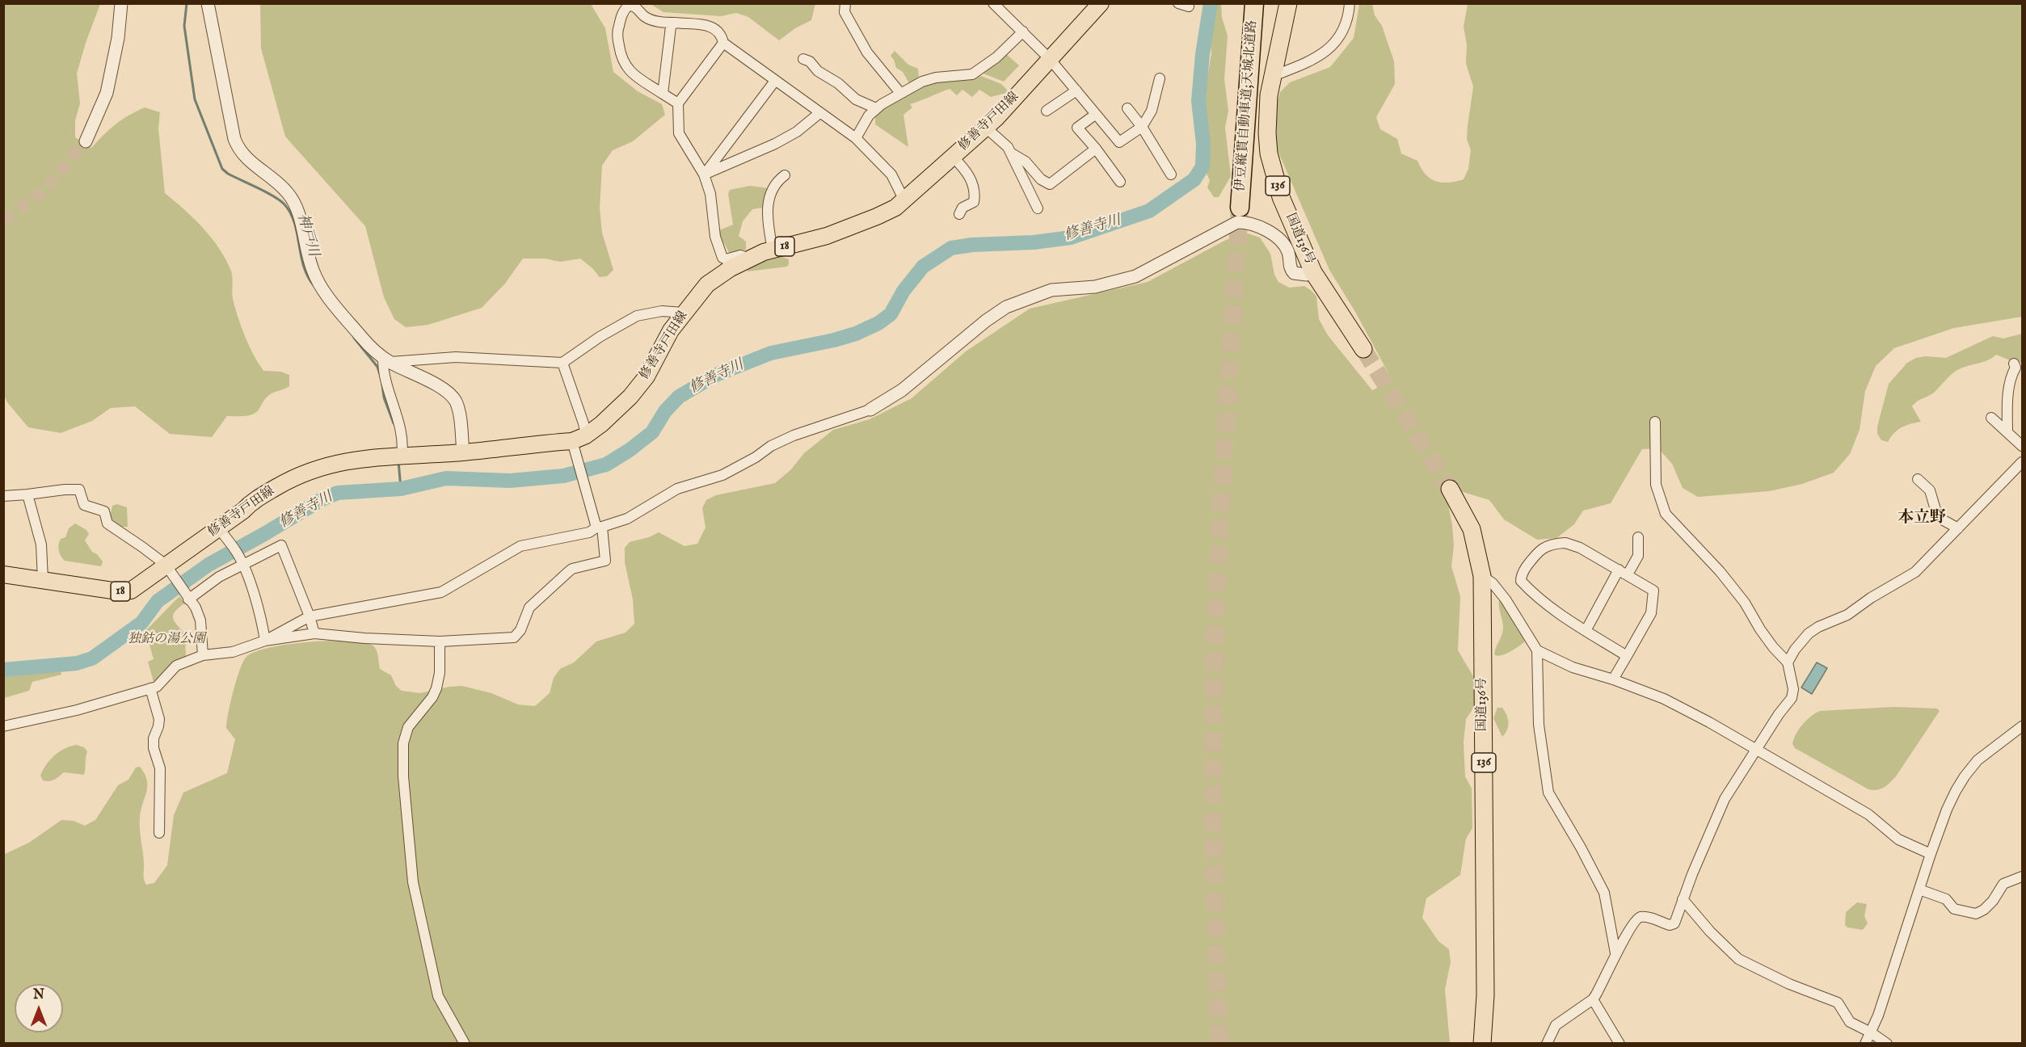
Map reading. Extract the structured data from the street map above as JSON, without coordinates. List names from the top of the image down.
{
  "streets": {
    "highway": ["伊豆縦貫自動車道;天城北道路", "136", "国道136号"],
    "main road": ["修善寺戸田線", "18"]
  },
  "districts": ["本立野"],
  "water": ["修善寺川", "神戸川"],
  "parks": ["独鈷の湯公園"],
  "north": "top"
}
